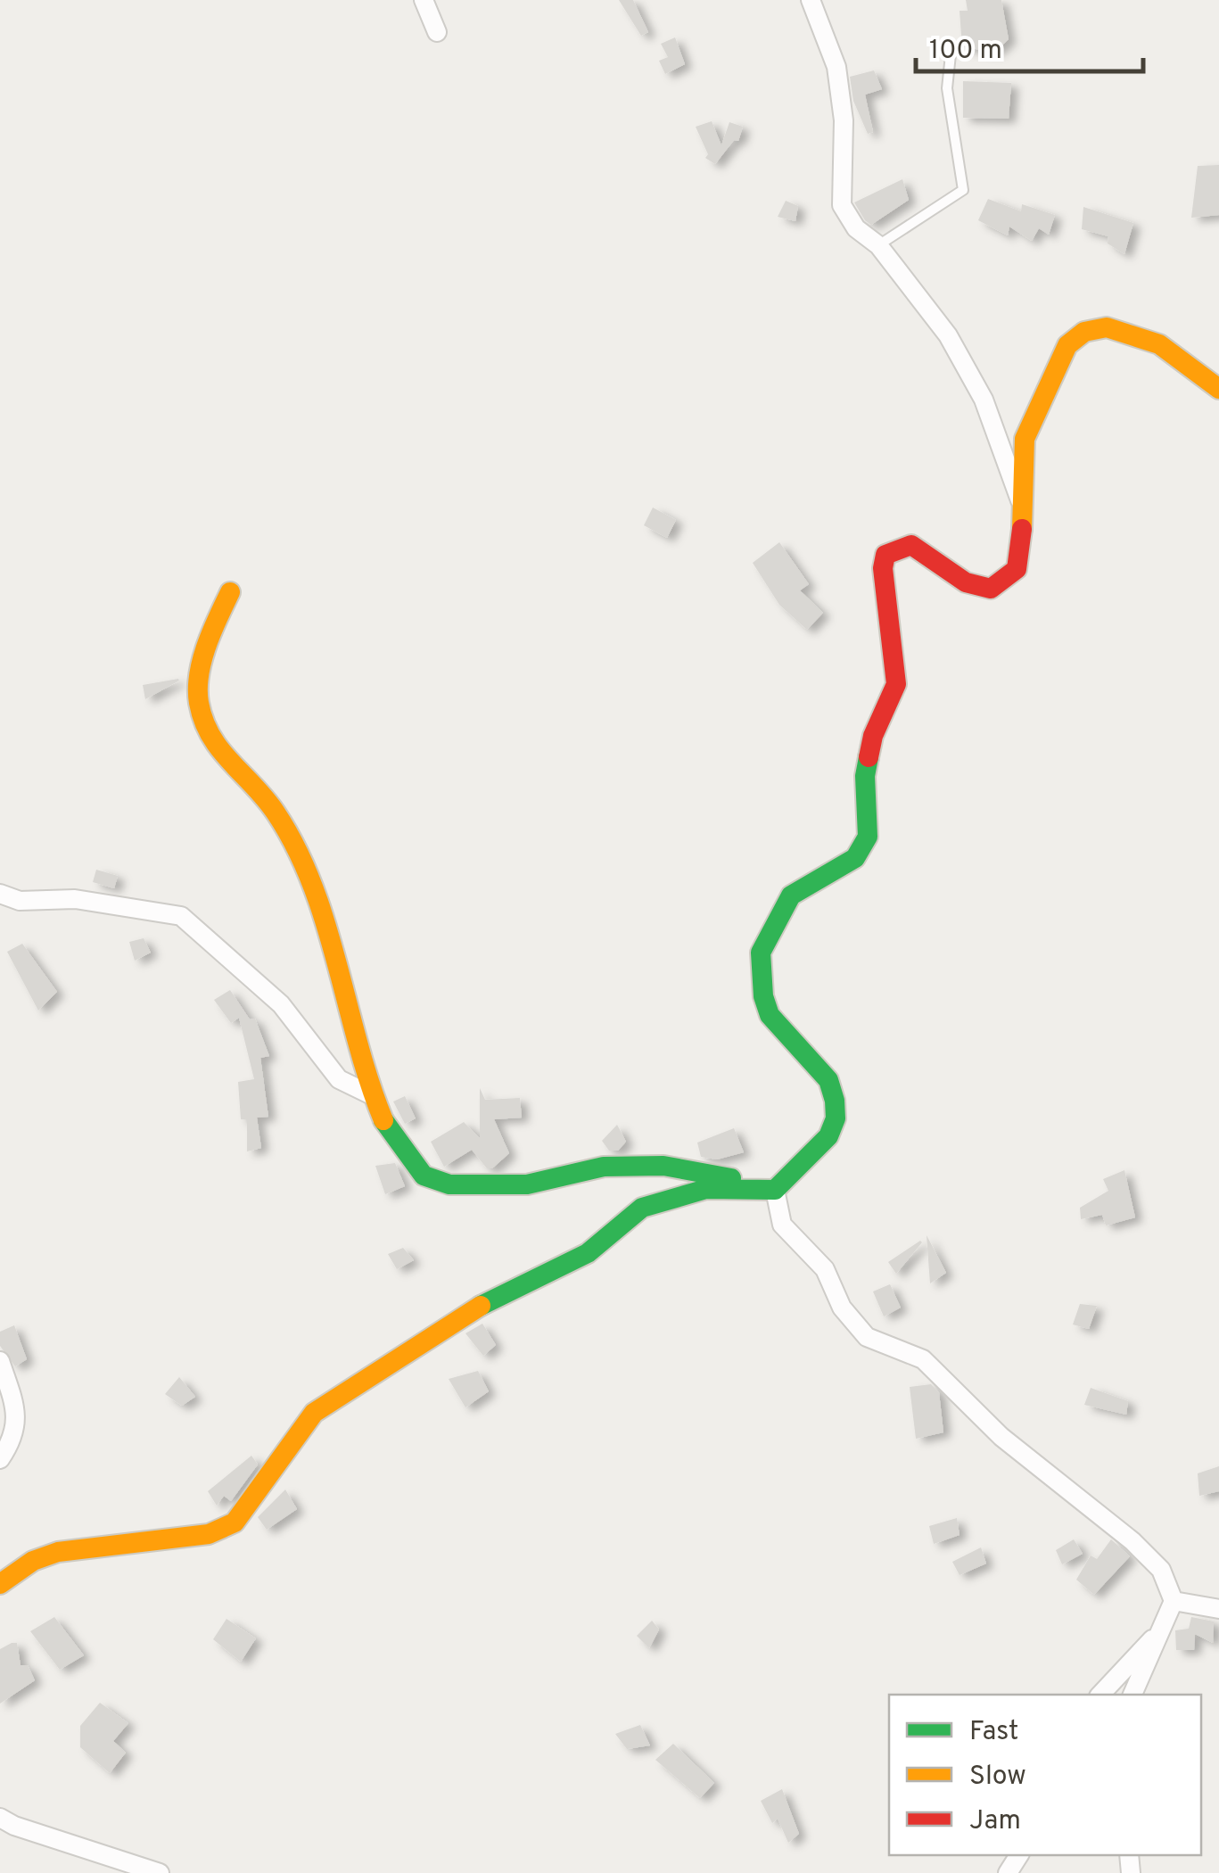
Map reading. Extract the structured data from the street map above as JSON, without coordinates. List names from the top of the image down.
{
  "legend": ["Fast", "Slow", "Jam"],
  "scale_bar": "100 m"
}
